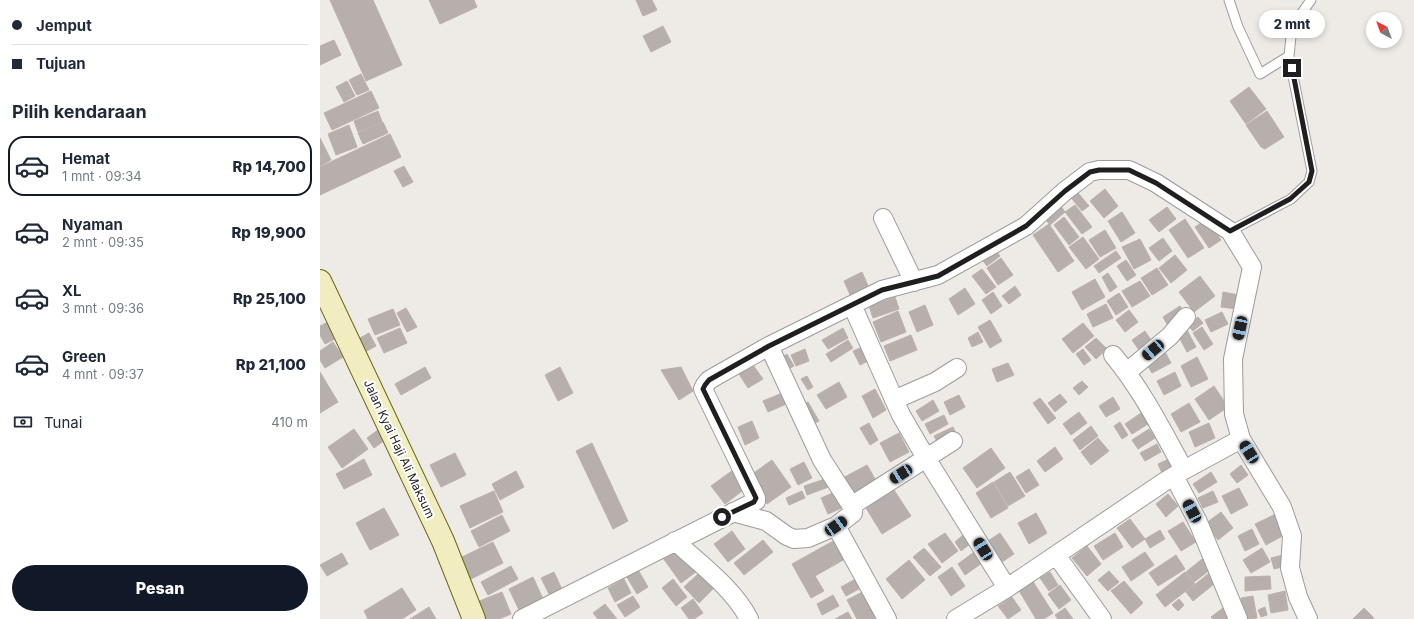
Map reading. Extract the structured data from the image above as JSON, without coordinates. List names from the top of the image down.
{
  "streets": {
    "street": ["Jalan Kyai Haji Ali Maksum"]
  },
  "north": "top left",
  "page": {
    "banner": ["Jemput", "Tujuan"],
    "bubble": "2 mnt",
    "heading": "Pilih kendaraan",
    "list": [
      {
        "name": "Hemat",
        "note": "1 mnt · 09:34",
        "value": "Rp 14,700"
      },
      {
        "name": "Nyaman",
        "note": "2 mnt · 09:35",
        "value": "Rp 19,900"
      },
      {
        "name": "XL",
        "note": "3 mnt · 09:36",
        "value": "Rp 25,100"
      },
      {
        "name": "Green",
        "note": "4 mnt · 09:37",
        "value": "Rp 21,100"
      }
    ],
    "pay": ["Tunai", "410 m"],
    "buttons": "Pesan"
  }
}
